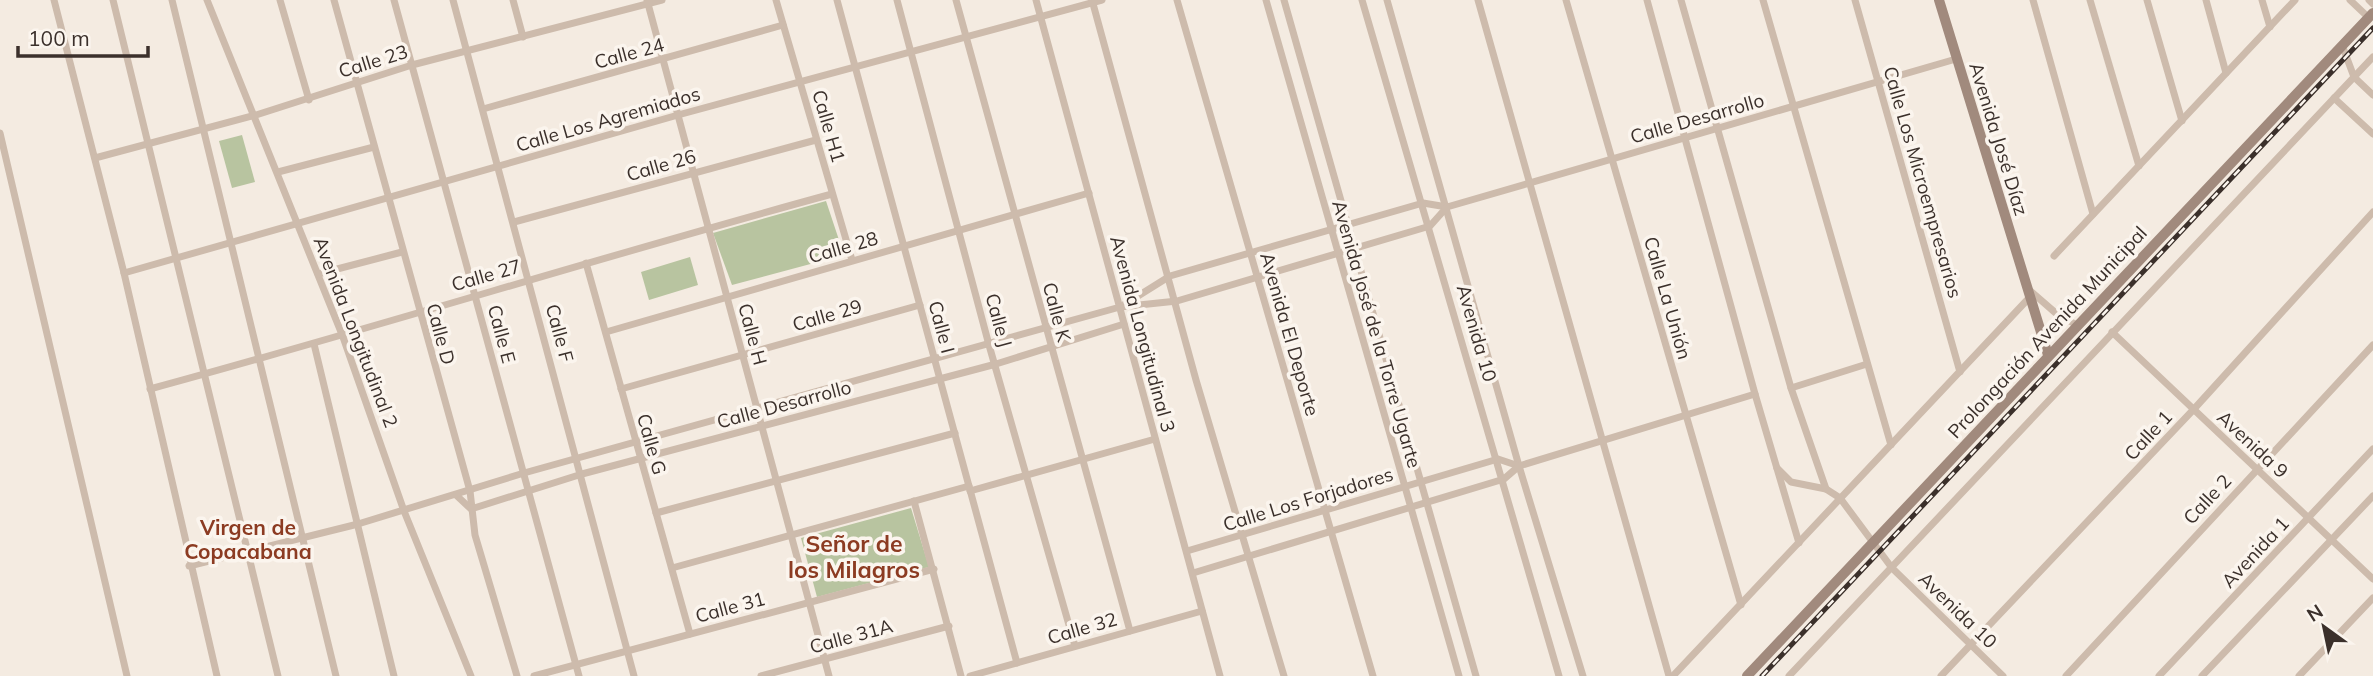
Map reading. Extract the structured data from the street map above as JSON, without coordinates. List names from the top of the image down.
{
  "streets": {
    "main road": ["Avenida José Díaz", "Prolongación Avenida Municipal"],
    "street": [
      "Calle 24",
      "Calle 23",
      "Calle Desarrollo",
      "Calle Los Agremiados",
      "Calle H1",
      "Calle 26",
      "Calle Los Microempresarios",
      "Calle 28",
      "Calle 27",
      "Calle La Unión",
      "Calle K",
      "Calle 29",
      "Calle J",
      "Calle I",
      "Avenida Longitudinal 2",
      "Calle F",
      "Avenida 10",
      "Calle D",
      "Calle E",
      "Calle H",
      "Avenida Longitudinal 3",
      "Avenida El Deporte",
      "Avenida José de la Torre Ugarte",
      "Calle 1",
      "Calle G",
      "Avenida 9",
      "Calle Los Forjadores",
      "Calle 2",
      "Avenida 1",
      "Calle 31",
      "Calle 32",
      "Calle 31A"
    ]
  },
  "crossings": [
    ["Calle 24", "Calle H1"],
    ["Calle 24", "Calle F"],
    ["Calle 24", "Calle H"],
    ["Calle 23", "Avenida Longitudinal 2"],
    ["Calle 23", "Calle F"],
    ["Calle 23", "Calle D"],
    ["Calle 23", "Calle E"],
    ["Calle 23", "Calle H"],
    ["Calle Desarrollo", "Avenida José Díaz"],
    ["Calle Desarrollo", "Calle Los Microempresarios"],
    ["Calle Desarrollo", "Calle La Unión"],
    ["Calle Desarrollo", "Calle K"],
    ["Calle Desarrollo", "Calle J"],
    ["Calle Desarrollo", "Calle I"],
    ["Calle Desarrollo", "Avenida Longitudinal 2"],
    ["Calle Desarrollo", "Calle F"],
    ["Calle Desarrollo", "Avenida 10"],
    ["Calle Desarrollo", "Calle D"],
    ["Calle Desarrollo", "Calle E"],
    ["Calle Desarrollo", "Calle H"],
    ["Calle Desarrollo", "Avenida Longitudinal 3"],
    ["Calle Desarrollo", "Avenida El Deporte"],
    ["Calle Desarrollo", "Avenida José de la Torre Ugarte"],
    ["Calle Desarrollo", "Calle G"],
    ["Calle Los Agremiados", "Calle H1"],
    ["Calle Los Agremiados", "Calle K"],
    ["Calle Los Agremiados", "Calle J"],
    ["Calle Los Agremiados", "Calle I"],
    ["Calle Los Agremiados", "Avenida Longitudinal 2"],
    ["Calle Los Agremiados", "Calle F"],
    ["Calle Los Agremiados", "Calle D"],
    ["Calle Los Agremiados", "Calle E"],
    ["Calle Los Agremiados", "Calle H"],
    ["Calle Los Agremiados", "Avenida Longitudinal 3"],
    ["Calle H1", "Calle 26"],
    ["Calle H1", "Calle 28"],
    ["Calle H1", "Calle 27"],
    ["Avenida José Díaz", "Prolongación Avenida Municipal"],
    ["Calle 26", "Calle F"],
    ["Calle 26", "Calle H"],
    ["Calle 28", "Calle K"],
    ["Calle 28", "Calle J"],
    ["Calle 28", "Calle I"],
    ["Calle 28", "Calle H"],
    ["Calle 28", "Avenida Longitudinal 3"],
    ["Calle 28", "Calle G"],
    ["Calle 27", "Avenida Longitudinal 2"],
    ["Calle 27", "Calle F"],
    ["Calle 27", "Calle D"],
    ["Calle 27", "Calle E"],
    ["Calle 27", "Calle H"],
    ["Calle 27", "Calle G"],
    ["Calle La Unión", "Calle Los Forjadores"],
    ["Calle K", "Calle 32"],
    ["Calle 29", "Calle I"],
    ["Calle 29", "Calle H"],
    ["Calle 29", "Calle G"],
    ["Calle J", "Calle 32"],
    ["Calle I", "Calle 32"],
    ["Prolongación Avenida Municipal", "Avenida 10"],
    ["Calle F", "Calle 31"],
    ["Avenida 10", "Calle 1"],
    ["Avenida 10", "Calle Los Forjadores"],
    ["Calle E", "Calle 31"],
    ["Calle H", "Calle 31"],
    ["Calle H", "Calle 31A"],
    ["Avenida Longitudinal 3", "Calle Los Forjadores"],
    ["Avenida Longitudinal 3", "Calle 32"],
    ["Avenida El Deporte", "Calle Los Forjadores"],
    ["Avenida José de la Torre Ugarte", "Calle Los Forjadores"],
    ["Calle 1", "Avenida 9"],
    ["Calle G", "Calle 31"],
    ["Avenida 9", "Calle 2"],
    ["Avenida 9", "Avenida 1"]
  ],
  "districts": ["Virgen de Copacabana", "Señor de los Milagros"],
  "scale_bar": "100 m",
  "north": "top left"
}
